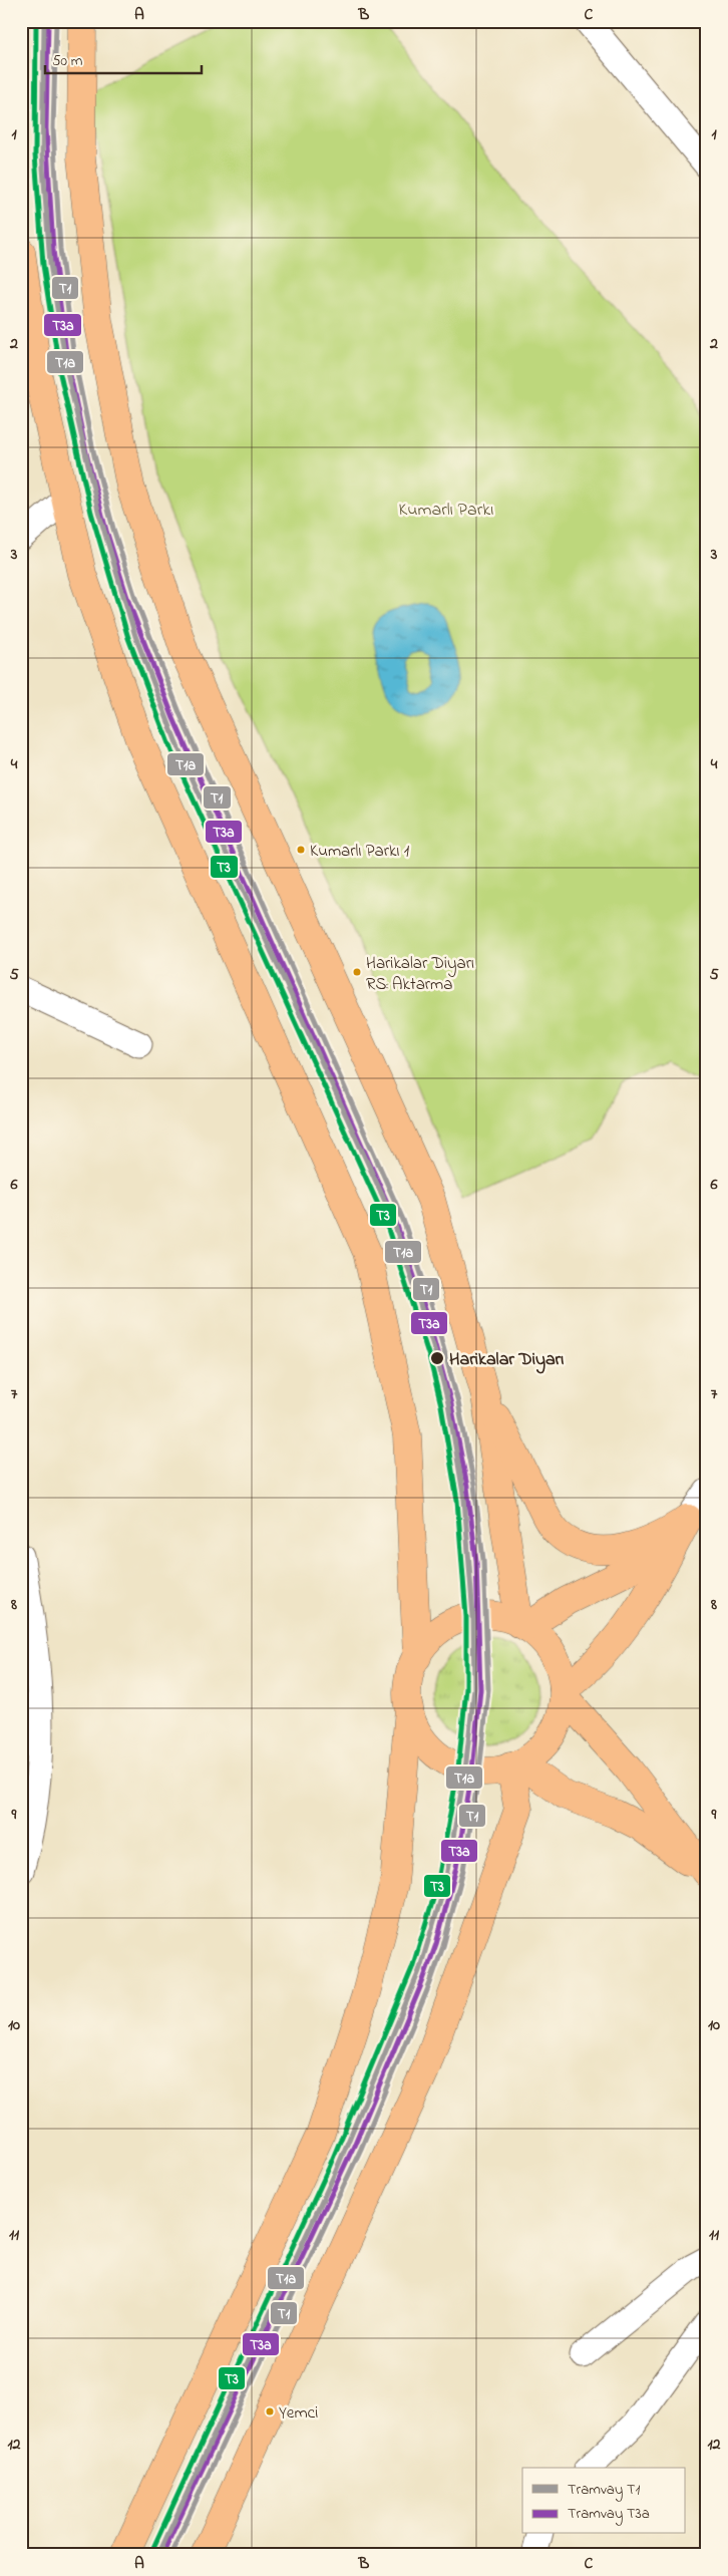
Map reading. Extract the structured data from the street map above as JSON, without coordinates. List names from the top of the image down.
{
  "parks": ["Kumarlı Parkı"],
  "places": [
    "Kumarlı Parkı 1",
    "Harikalar Diyarı RS: Aktarma",
    "Harikalar Diyarı",
    "Yemci"
  ],
  "lines": [
    "tram line T1",
    "tram line T3a",
    "transit line T1a",
    "transit line T3"
  ],
  "legend": ["Tramvay T1", "Tramvay T3a"],
  "scale_bar": "50 m",
  "grid": {
    "columns": ["A", "B", "C"],
    "rows": [
      "1",
      "2",
      "3",
      "4",
      "5",
      "6",
      "7",
      "8",
      "9",
      "10",
      "11",
      "12"
    ]
  }
}
